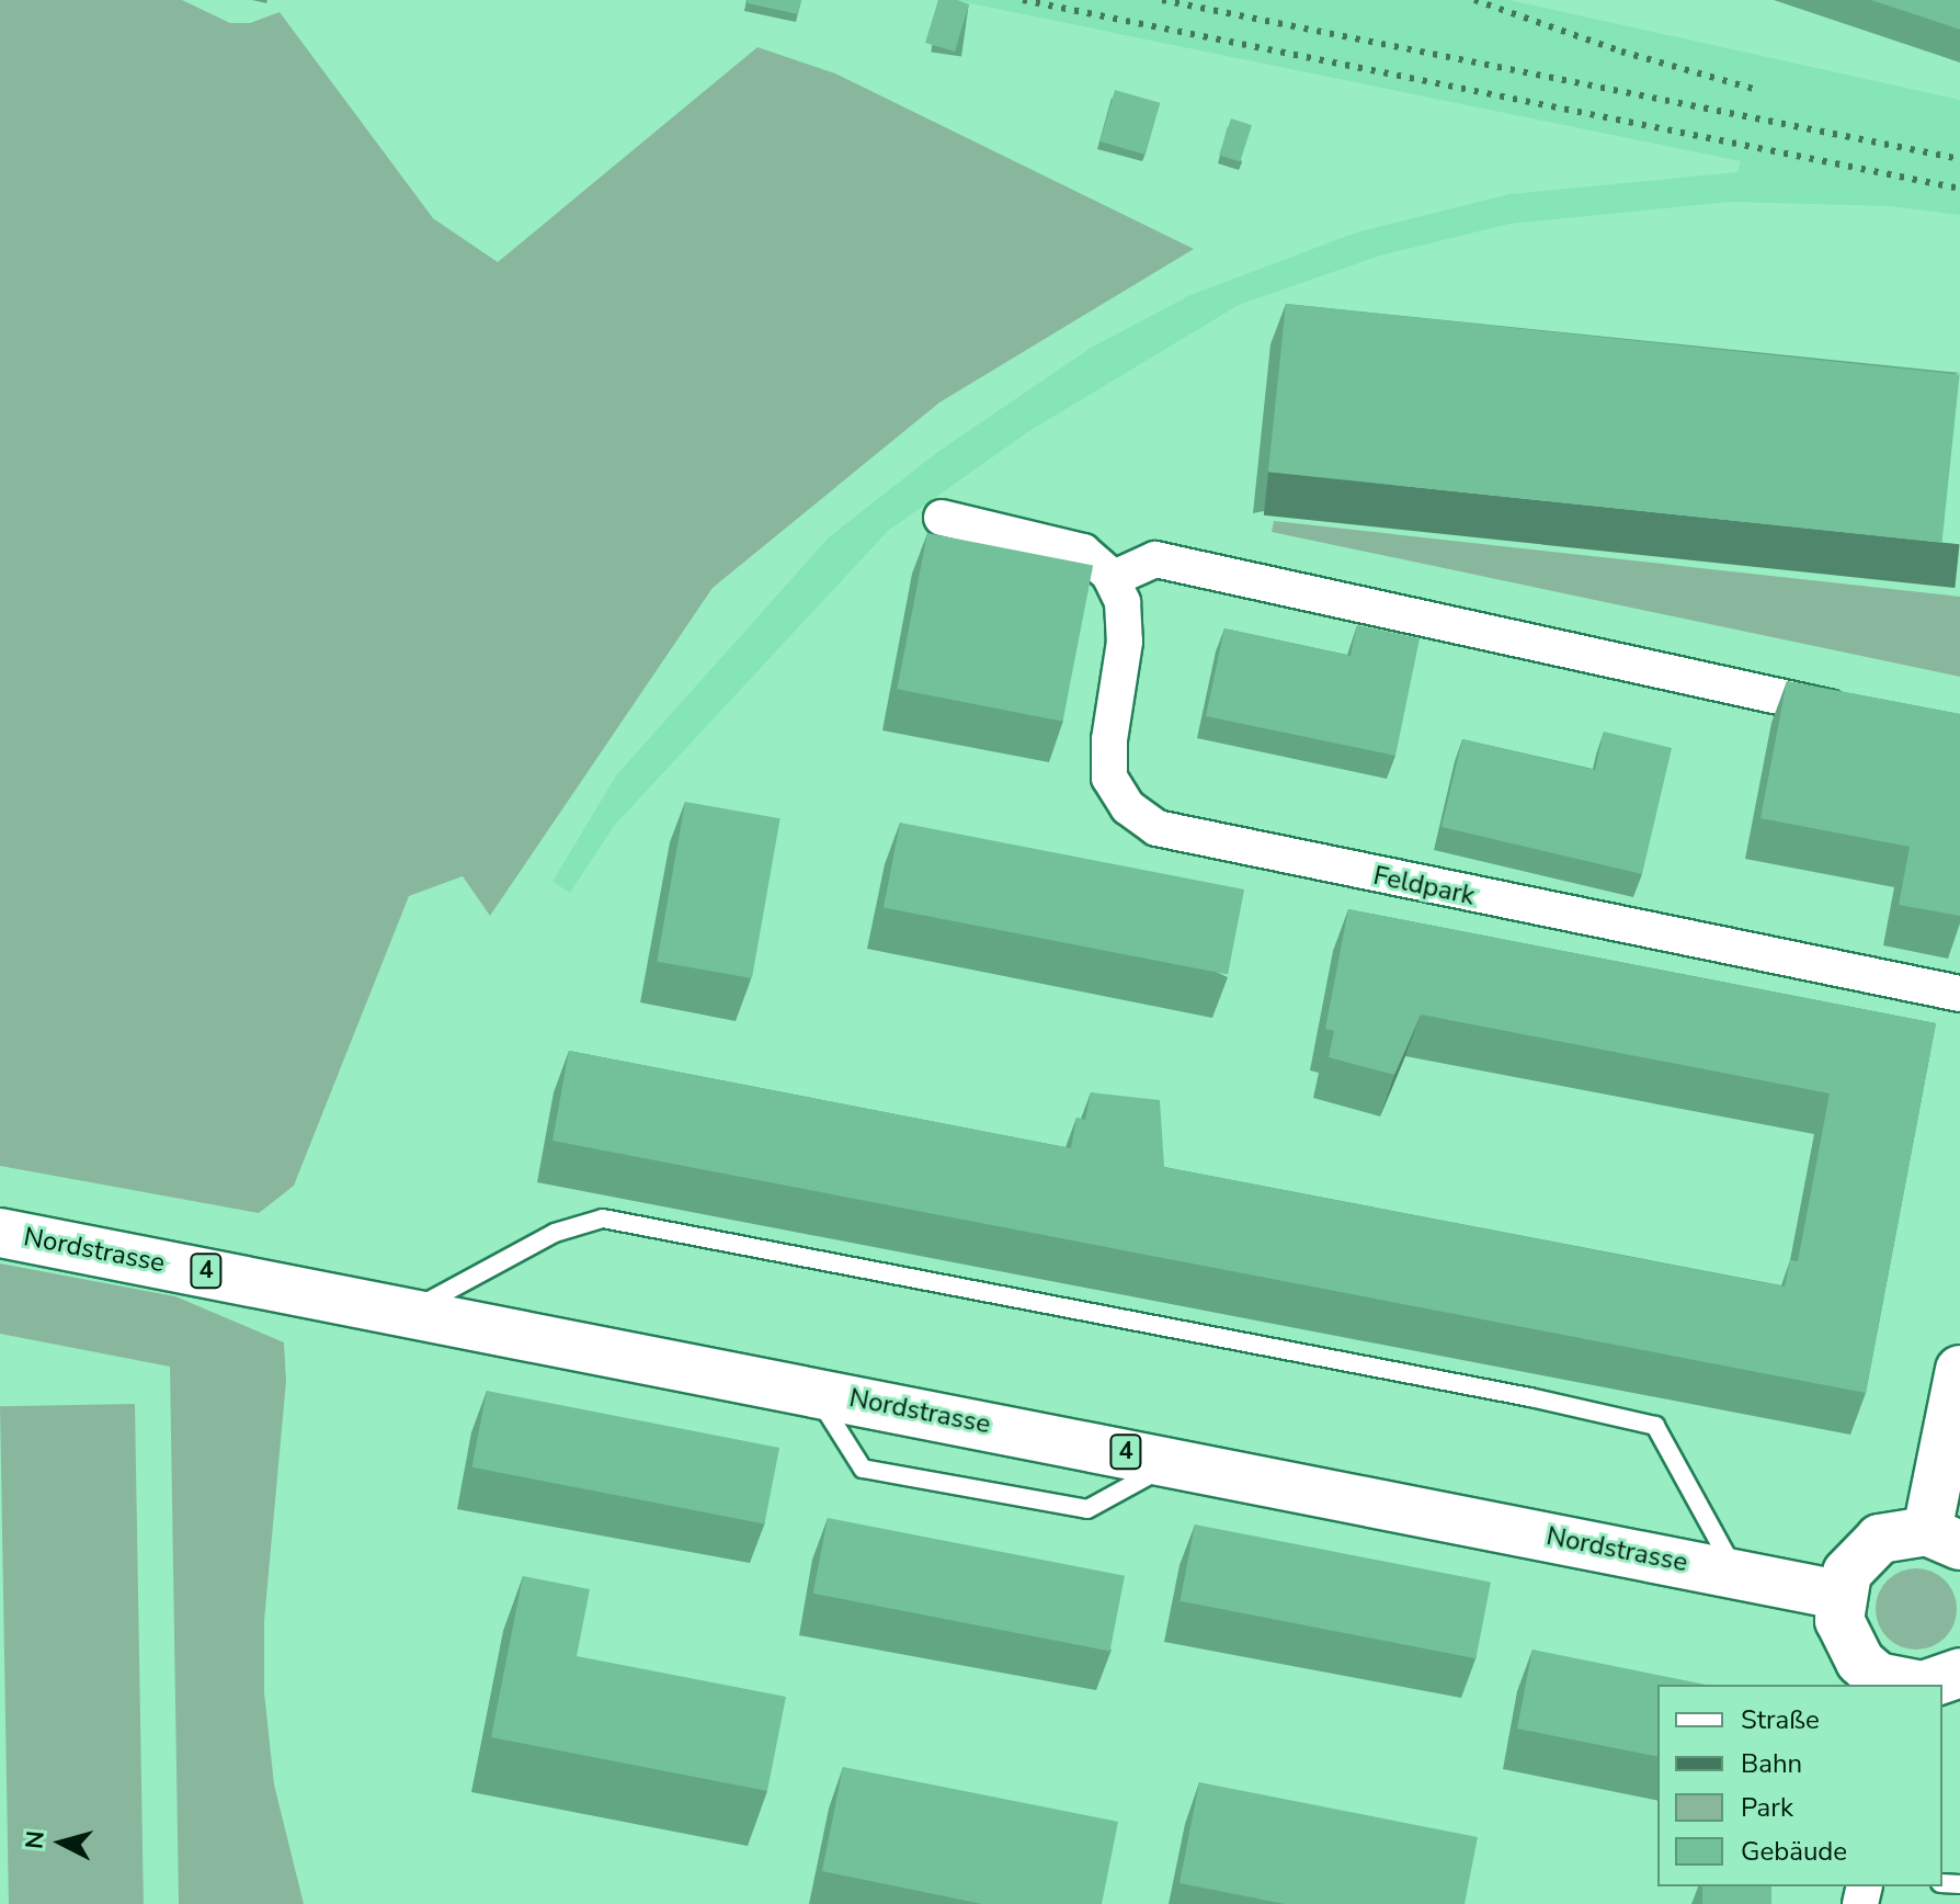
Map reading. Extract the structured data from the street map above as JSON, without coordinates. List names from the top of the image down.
{
  "streets": {
    "main road": ["Nordstrasse", "4"],
    "street": ["Feldpark"]
  },
  "legend": [
    "Straße",
    "Bahn",
    "Park",
    "Gebäude"
  ],
  "north": "left"
}
